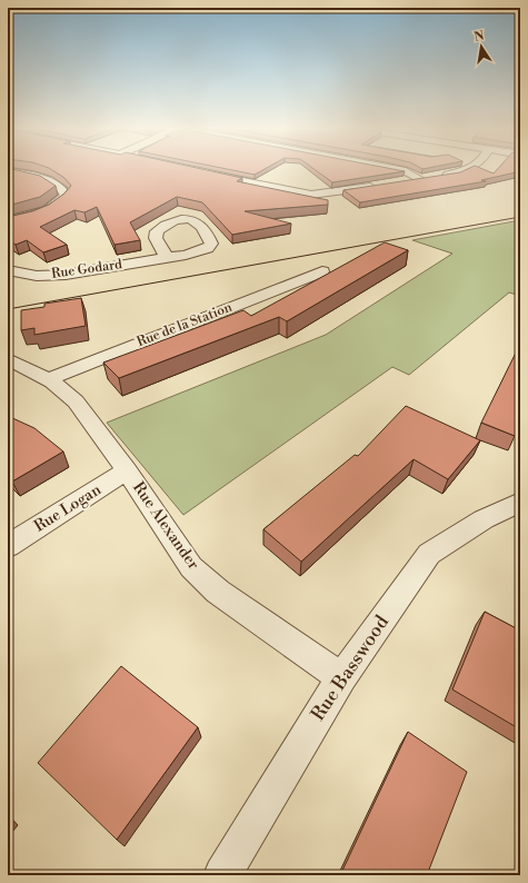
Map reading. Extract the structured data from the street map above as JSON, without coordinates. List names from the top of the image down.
{
  "streets": {
    "street": [
      "Rue Godard",
      "Rue de la Station",
      "Rue Logan",
      "Rue Alexander",
      "Rue Basswood"
    ]
  },
  "crossings": [
    ["Rue de la Station", "Rue Alexander"],
    ["Rue Logan", "Rue Alexander"],
    ["Rue Alexander", "Rue Basswood"]
  ],
  "north": "top"
}
